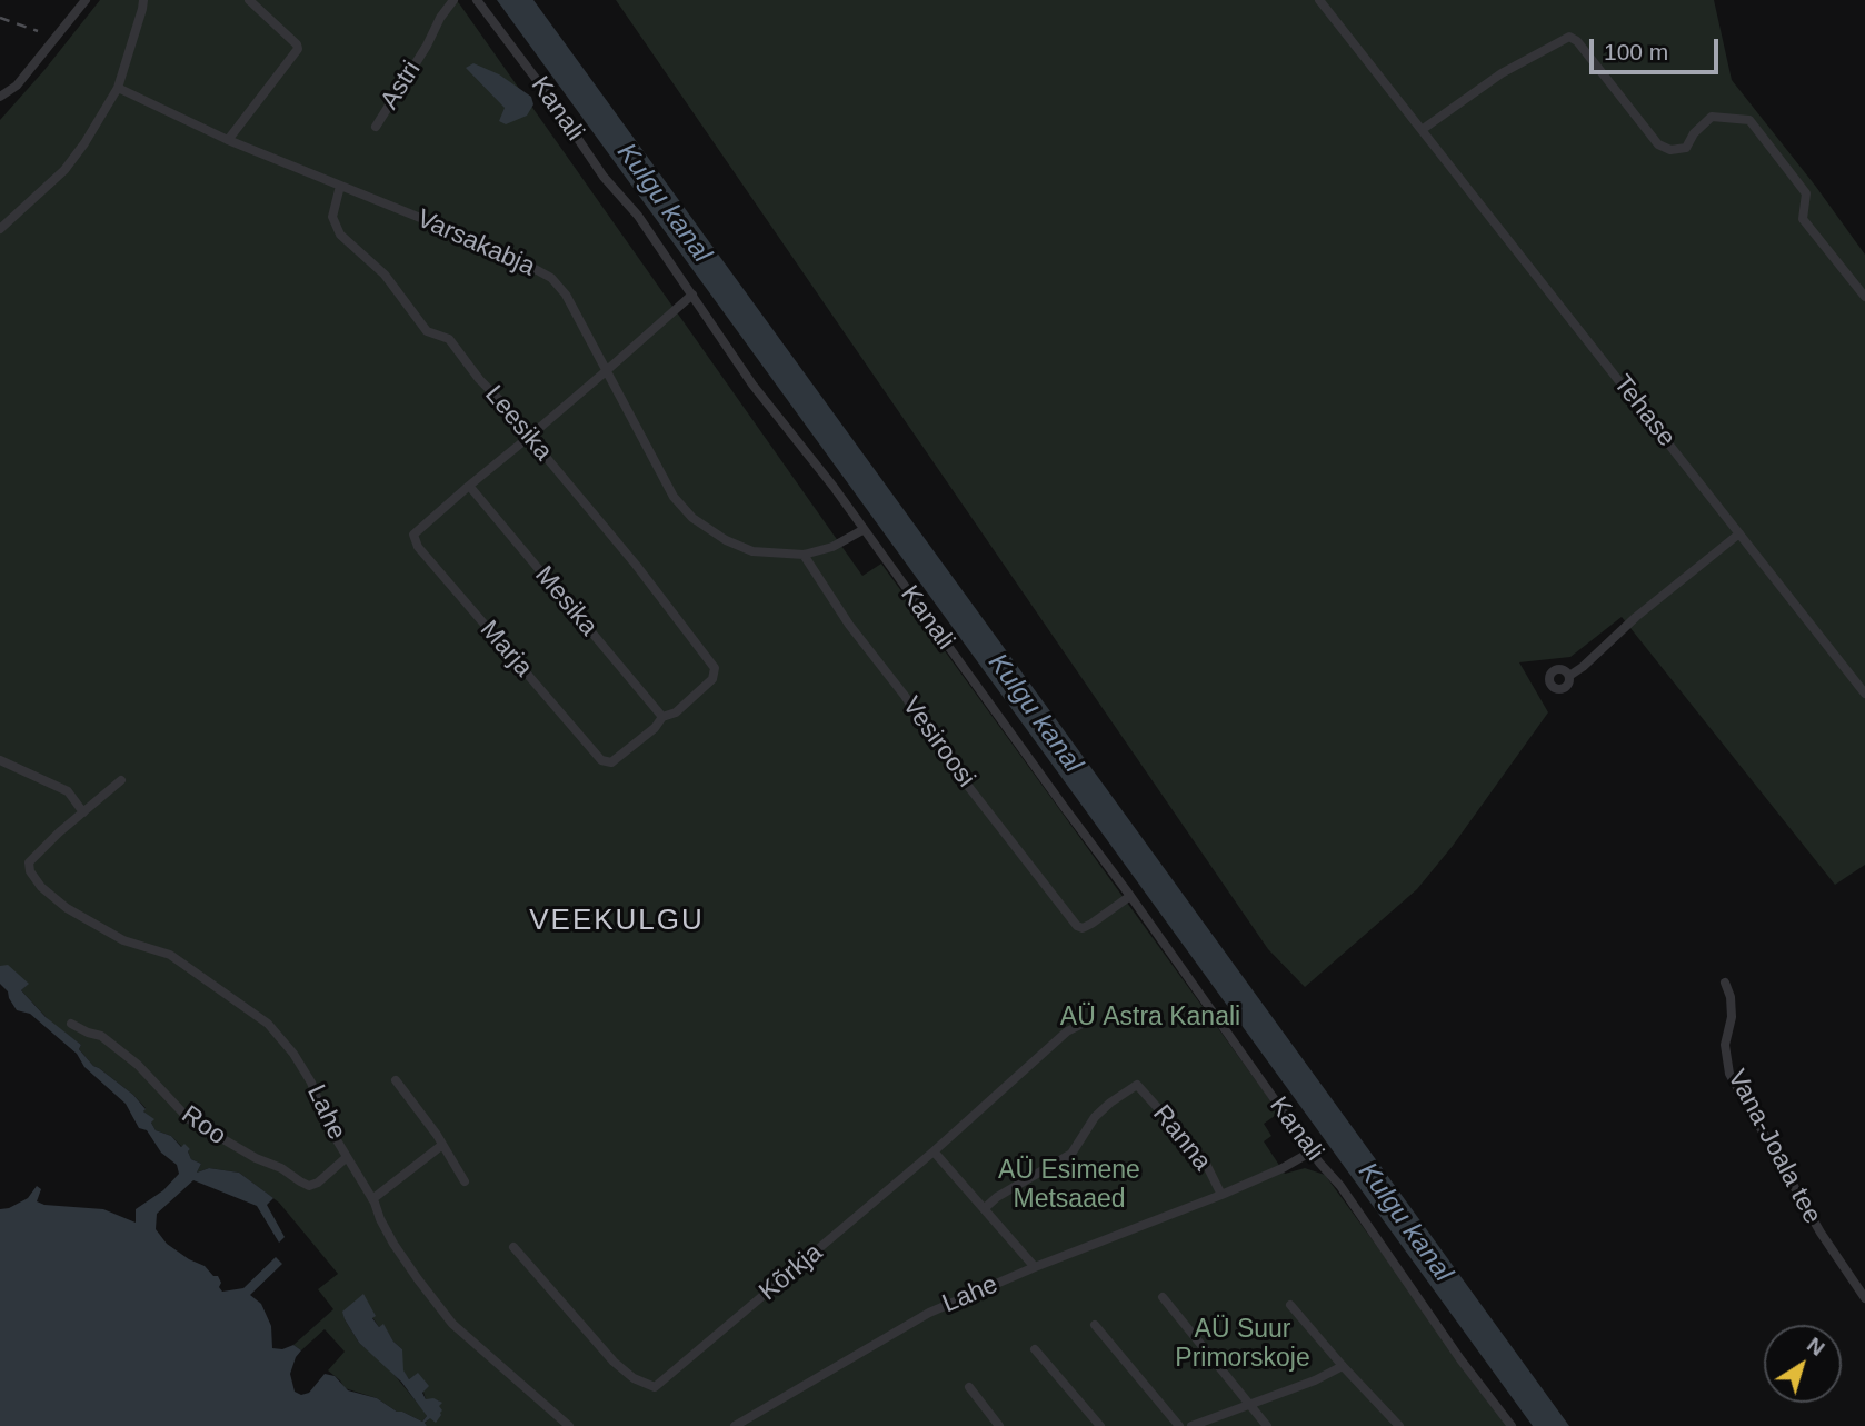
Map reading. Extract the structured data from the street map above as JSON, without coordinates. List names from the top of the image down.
{
  "streets": {
    "street": [
      "Astri",
      "Kanali",
      "Varsakabja",
      "Tehase",
      "Leesika",
      "Mesika",
      "Marja",
      "Vesiroosi",
      "Lahe",
      "Roo",
      "Ranna",
      "Vana-Joala tee",
      "Kõrkja"
    ]
  },
  "crossings": [
    ["Kanali", "Vesiroosi"],
    ["Kanali", "Lahe"],
    ["Varsakabja", "Leesika"],
    ["Varsakabja", "Vesiroosi"],
    ["Leesika", "Mesika"],
    ["Leesika", "Marja"],
    ["Mesika", "Marja"],
    ["Lahe", "Roo"],
    ["Lahe", "Ranna"]
  ],
  "districts": ["VEEKULGU"],
  "water": ["Kulgu kanal"],
  "parks": ["AÜ Astra Kanali", "AÜ Esimene Metsaaed", "AÜ Suur Primorskoje"],
  "scale_bar": "100 m",
  "north": "top right"
}
